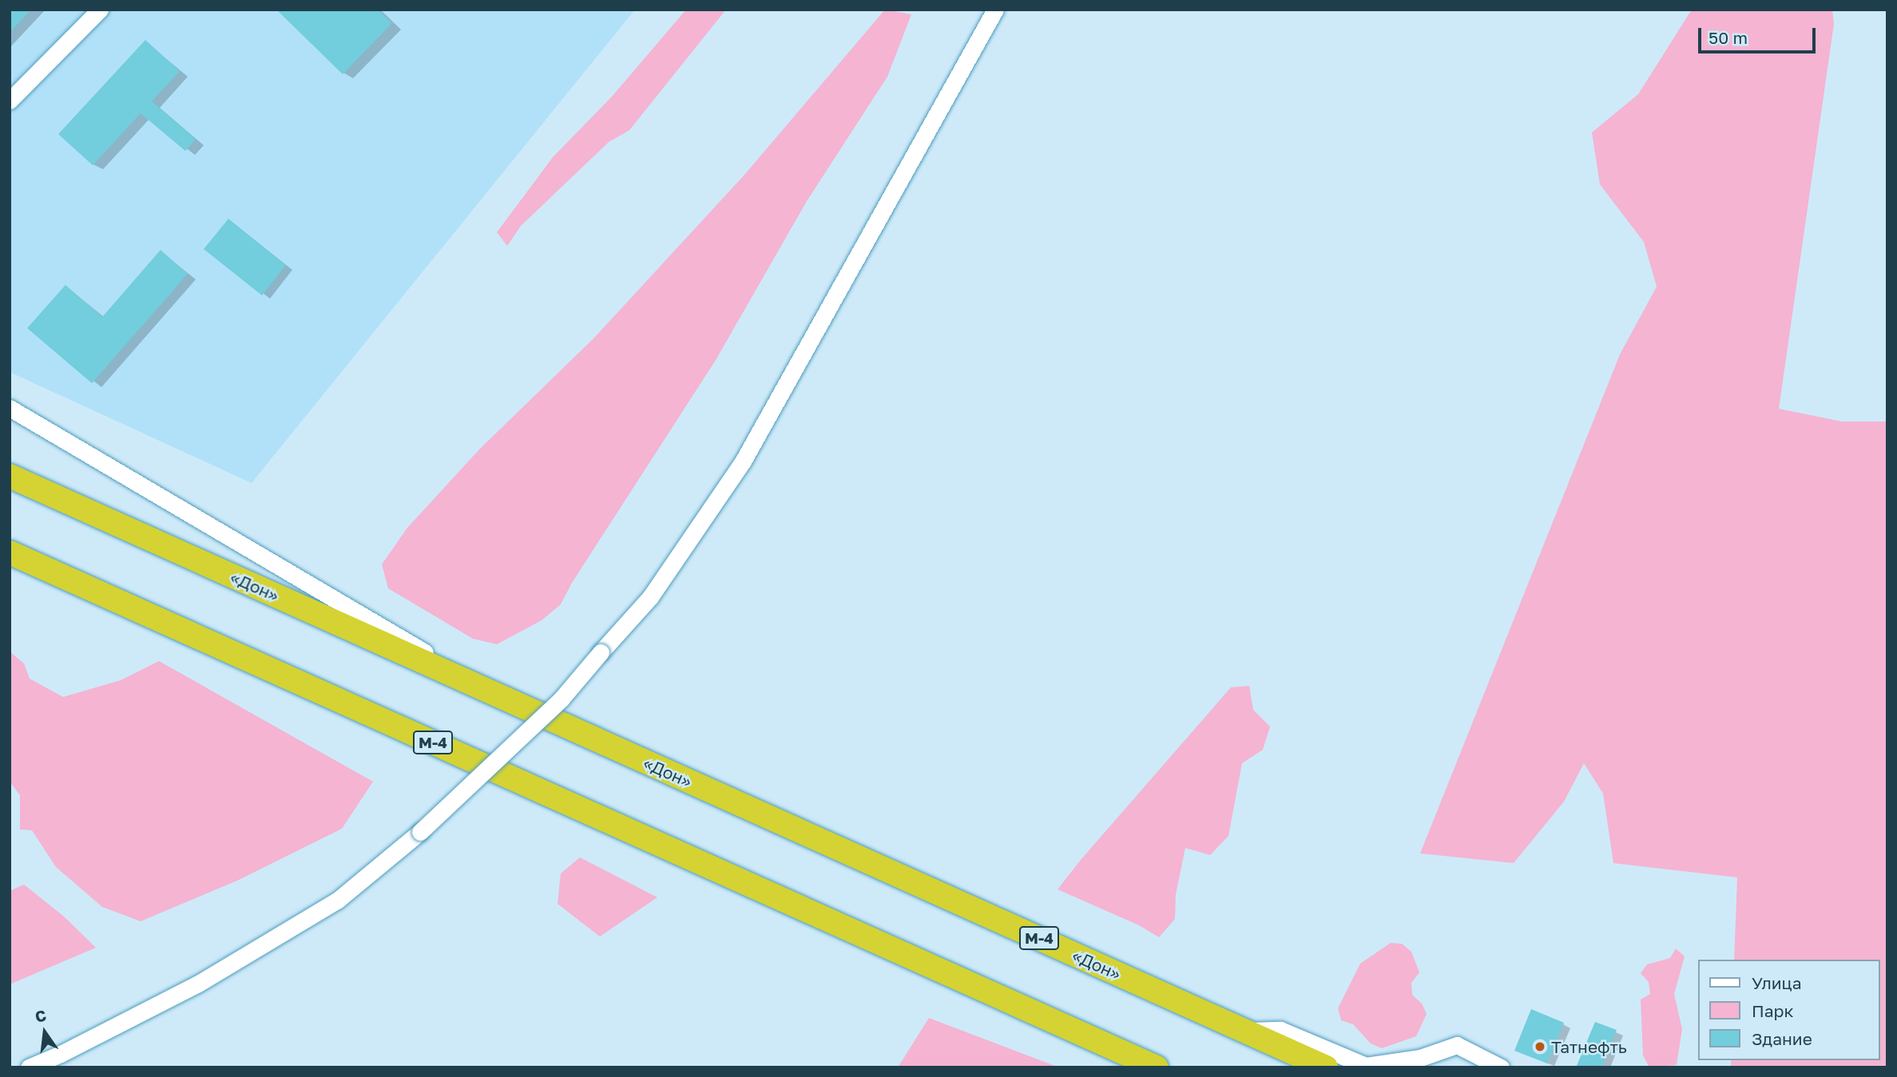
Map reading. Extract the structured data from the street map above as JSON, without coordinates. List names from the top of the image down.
{
  "streets": {
    "highway": ["«Дон»", "М-4"]
  },
  "places": ["Татнефть"],
  "legend": ["Улица", "Парк", "Здание"],
  "scale_bar": "50 m",
  "north": "top"
}
